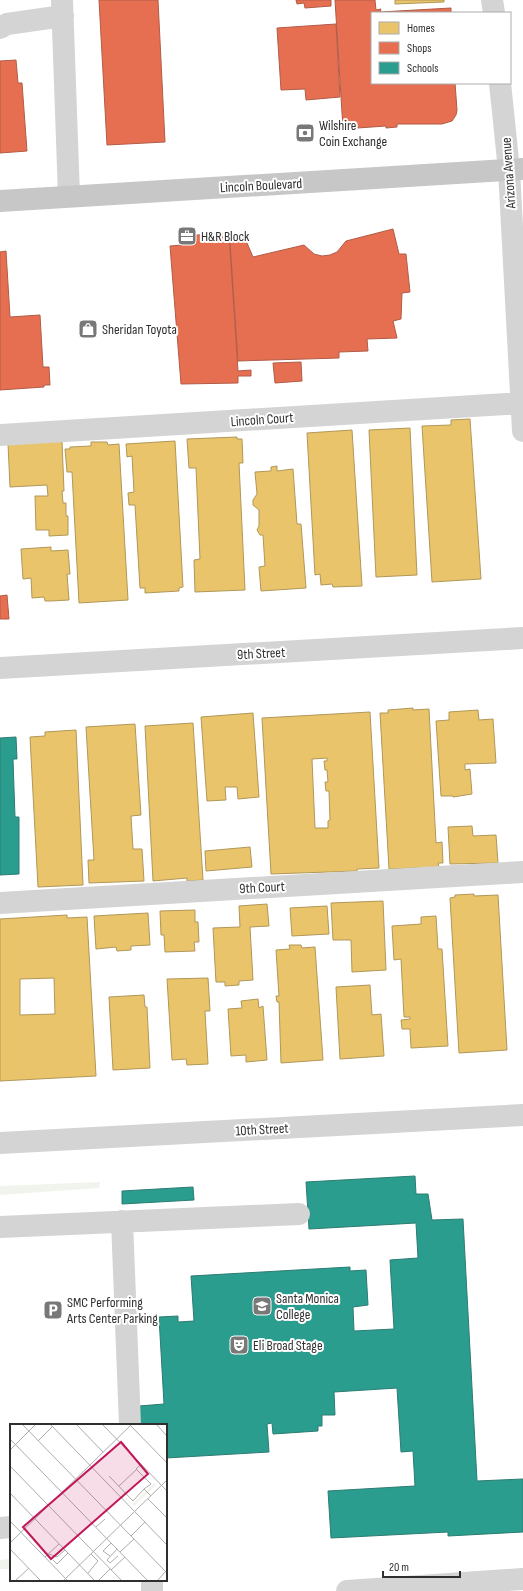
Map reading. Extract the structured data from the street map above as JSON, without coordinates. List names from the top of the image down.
{
  "streets": {
    "main road": ["Lincoln Boulevard"],
    "street": [
      "Arizona Avenue",
      "Lincoln Court",
      "9th Street",
      "9th Court",
      "10th Street"
    ]
  },
  "crossings": [
    ["Arizona Avenue", "Lincoln Boulevard"],
    ["Arizona Avenue", "Lincoln Court"]
  ],
  "places": {
    "bank": ["Wilshire Coin Exchange"],
    "office": ["H&R Block"],
    "shop": ["Sheridan Toyota"],
    "school or university": ["Santa Monica College"],
    "parking": ["SMC Performing Arts Center Parking"],
    "theatre": ["Eli Broad Stage"]
  },
  "legend": ["Homes", "Shops", "Schools"],
  "scale_bar": "20 m"
}
